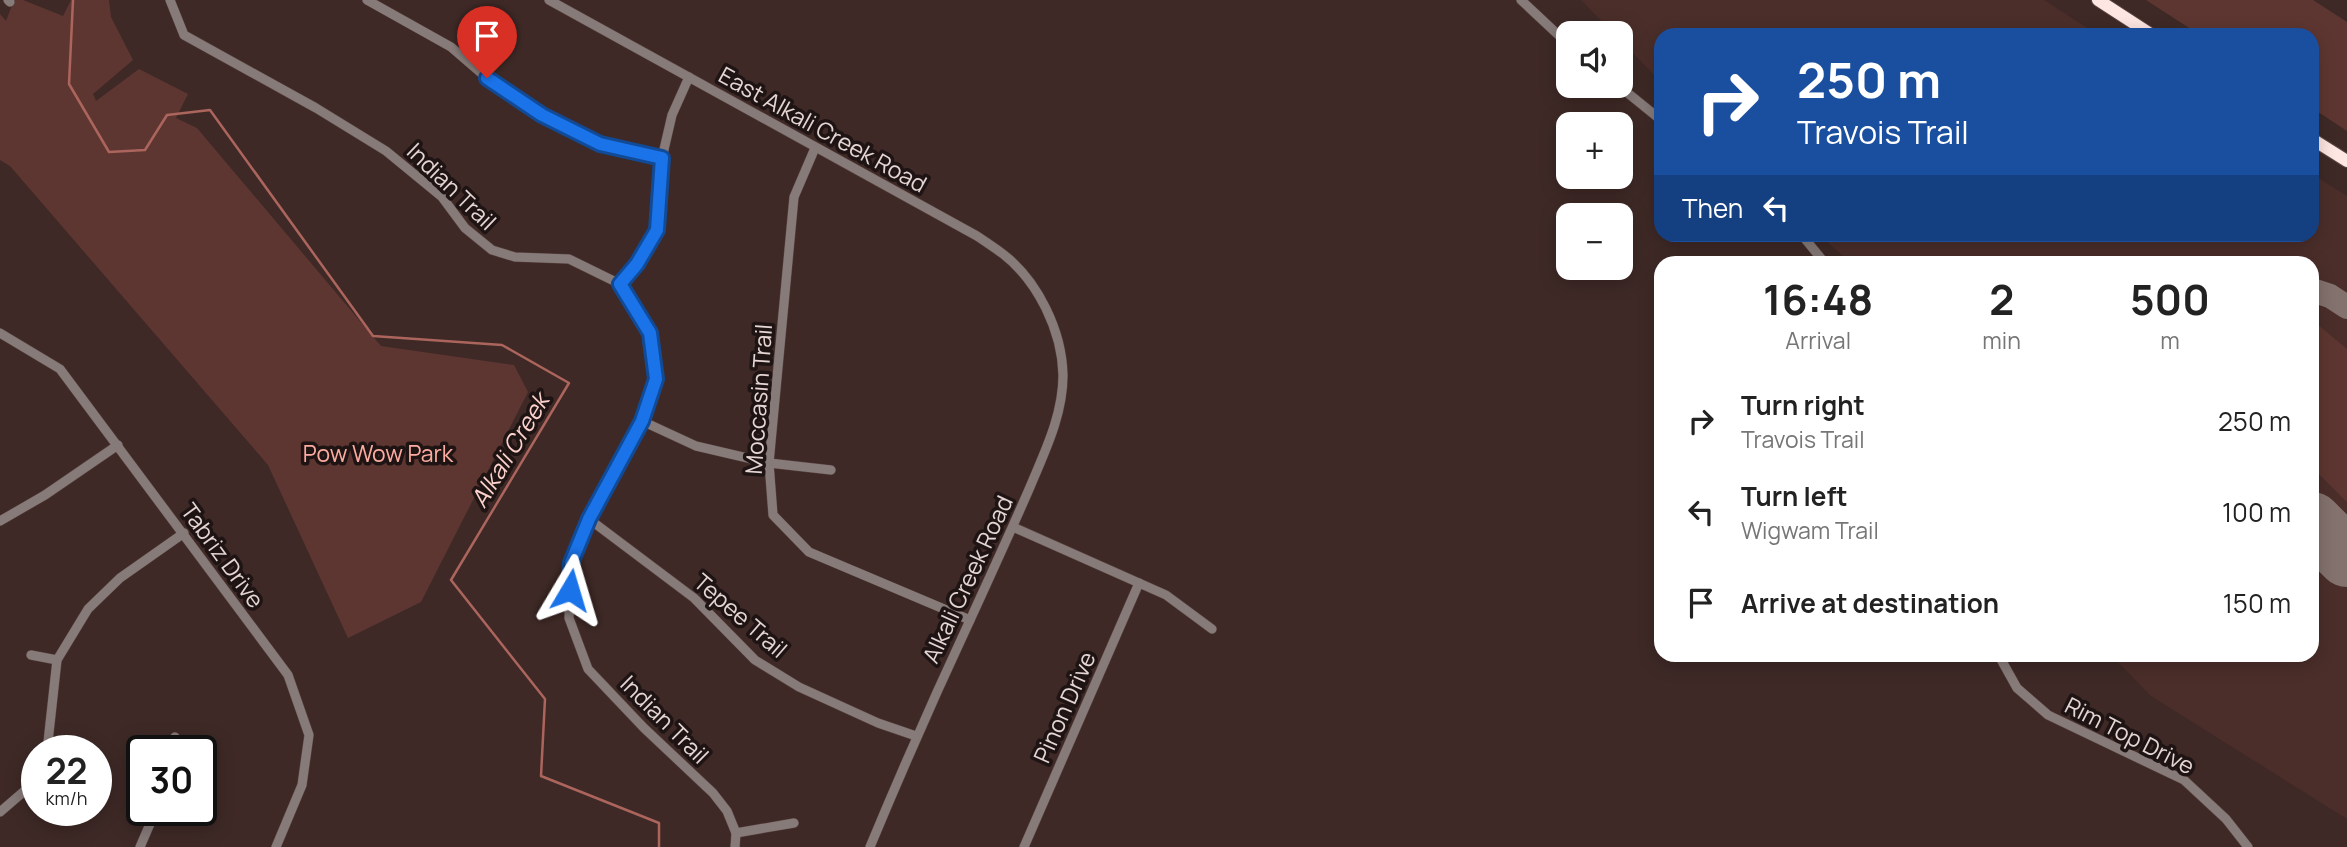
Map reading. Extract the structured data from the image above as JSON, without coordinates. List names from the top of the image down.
{
  "streets": {
    "street": [
      "East Alkali Creek Road",
      "Indian Trail",
      "Moccasin Trail",
      "Tabriz Drive",
      "Alkali Creek Road",
      "Tepee Trail",
      "Pinon Drive",
      "Rim Top Drive"
    ]
  },
  "crossings": [
    ["East Alkali Creek Road", "Moccasin Trail"],
    ["East Alkali Creek Road", "Alkali Creek Road"],
    ["Indian Trail", "Tepee Trail"],
    ["Moccasin Trail", "Alkali Creek Road"],
    ["Alkali Creek Road", "Tepee Trail"]
  ],
  "water": ["Alkali Creek"],
  "parks": ["Pow Wow Park"],
  "page": {
    "map_buttons": ["+", "−"],
    "turn": ["250 m", "Travois Trail"],
    "then": "Then",
    "eta": [
      "16:48",
      "Arrival",
      "2",
      "min",
      "500",
      "m"
    ],
    "list": [
      {
        "name": "Turn right",
        "note": "Travois Trail",
        "value": "250 m"
      },
      {
        "name": "Turn left",
        "note": "Wigwam Trail",
        "value": "100 m"
      },
      {
        "name": "Arrive at destination",
        "value": "150 m"
      }
    ],
    "speed": "22 km/h",
    "limit": "30"
  }
}
